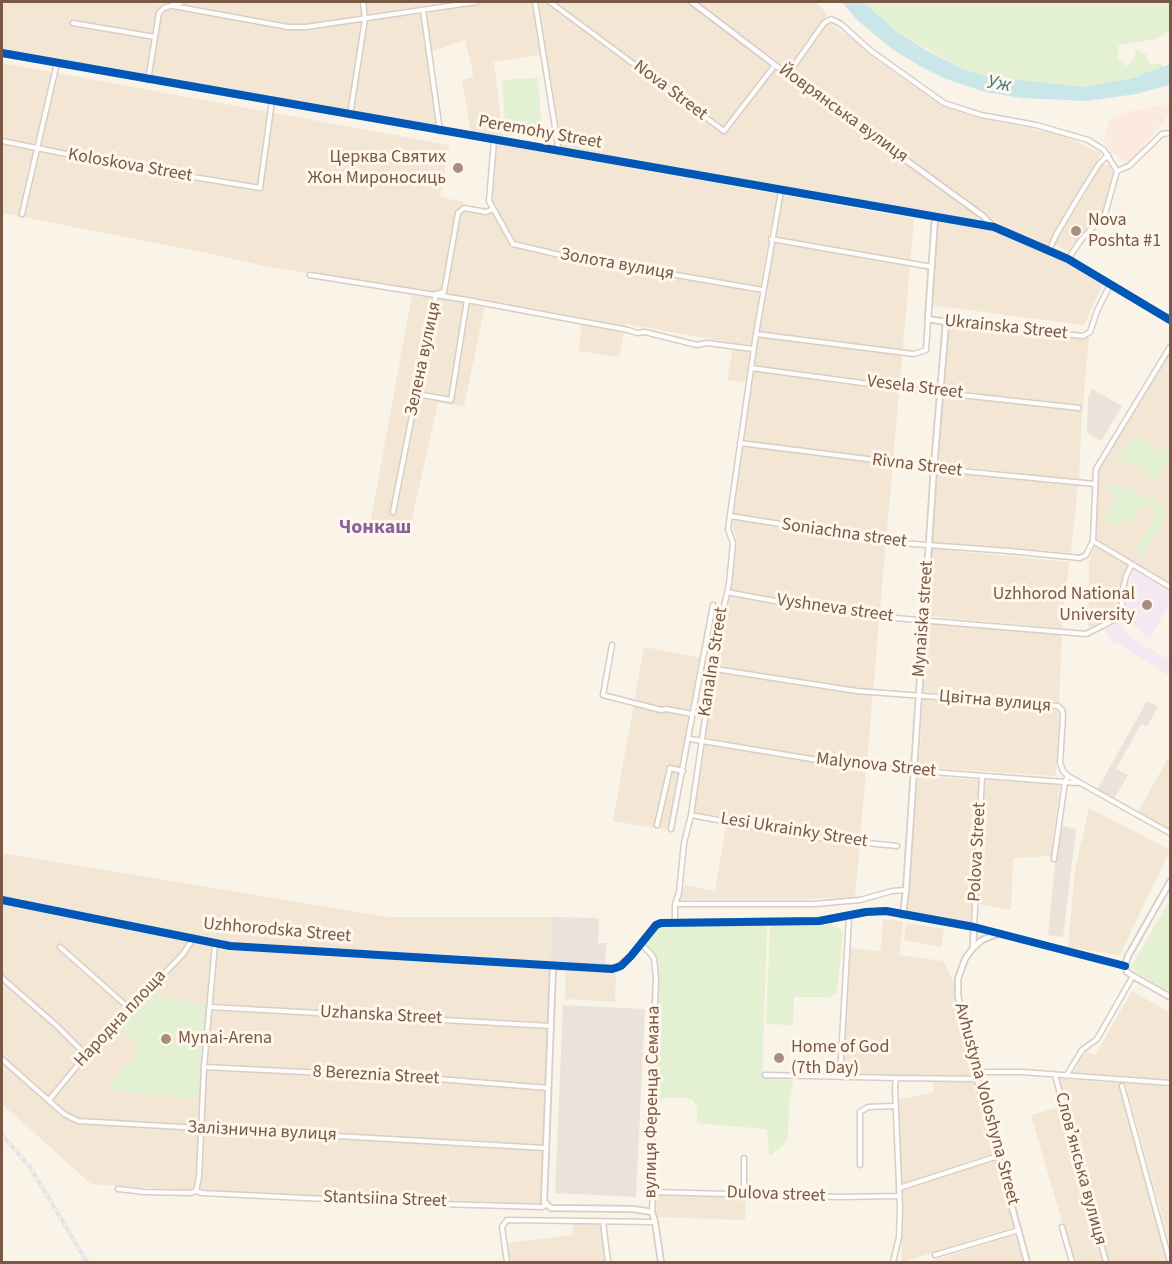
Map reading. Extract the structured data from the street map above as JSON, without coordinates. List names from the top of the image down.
{
  "streets": {
    "street": [
      "Nova Street",
      "Йоврянська вулиця",
      "Peremohy Street",
      "Koloskova Street",
      "Золота вулиця",
      "Ukrainska Street",
      "Зелена вулиця",
      "Vesela Street",
      "Rivna Street",
      "Soniachna street",
      "Vyshneva street",
      "Mynaiska street",
      "Kanalna Street",
      "Цвітна вулиця",
      "Malynova Street",
      "Lesi Ukrainky Street",
      "Polova Street",
      "Uzhhorodska Street",
      "Uzhanska Street",
      "Народна площа",
      "8 Bereznia Street",
      "вулиця Ференца Семана",
      "Avhustyna Voloshyna Street",
      "Залізнична вулиця",
      "Словʼянська вулиця",
      "Dulova street",
      "Stantsiina Street"
    ]
  },
  "crossings": [
    ["Nova Street", "Йоврянська вулиця"],
    ["Йоврянська вулиця", "Peremohy Street"],
    ["Peremohy Street", "Koloskova Street"],
    ["Peremohy Street", "Золота вулиця"],
    ["Peremohy Street", "Ukrainska Street"],
    ["Peremohy Street", "Зелена вулиця"],
    ["Peremohy Street", "Kanalna Street"],
    ["Золота вулиця", "Зелена вулиця"],
    ["Золота вулиця", "Kanalna Street"],
    ["Ukrainska Street", "Mynaiska street"],
    ["Ukrainska Street", "Kanalna Street"],
    ["Vesela Street", "Mynaiska street"],
    ["Vesela Street", "Kanalna Street"],
    ["Rivna Street", "Mynaiska street"],
    ["Rivna Street", "Kanalna Street"],
    ["Soniachna street", "Mynaiska street"],
    ["Soniachna street", "Kanalna Street"],
    ["Vyshneva street", "Mynaiska street"],
    ["Vyshneva street", "Kanalna Street"],
    ["Mynaiska street", "Цвітна вулиця"],
    ["Mynaiska street", "Malynova Street"],
    ["Kanalna Street", "Цвітна вулиця"],
    ["Kanalna Street", "Malynova Street"],
    ["Kanalna Street", "Lesi Ukrainky Street"],
    ["Malynova Street", "Polova Street"],
    ["Polova Street", "Avhustyna Voloshyna Street"],
    ["Uzhhorodska Street", "Народна площа"],
    ["Народна площа", "Залізнична вулиця"],
    ["вулиця Ференца Семана", "Dulova street"],
    ["вулиця Ференца Семана", "Stantsiina Street"]
  ],
  "districts": ["Чонкаш"],
  "water": ["Уж"],
  "places": [
    "Церква Святих Жон Мироносиць",
    "Nova Poshta #1",
    "Uzhhorod National University",
    "Mynai-Arena",
    "Home of God (7th Day)"
  ]
}
